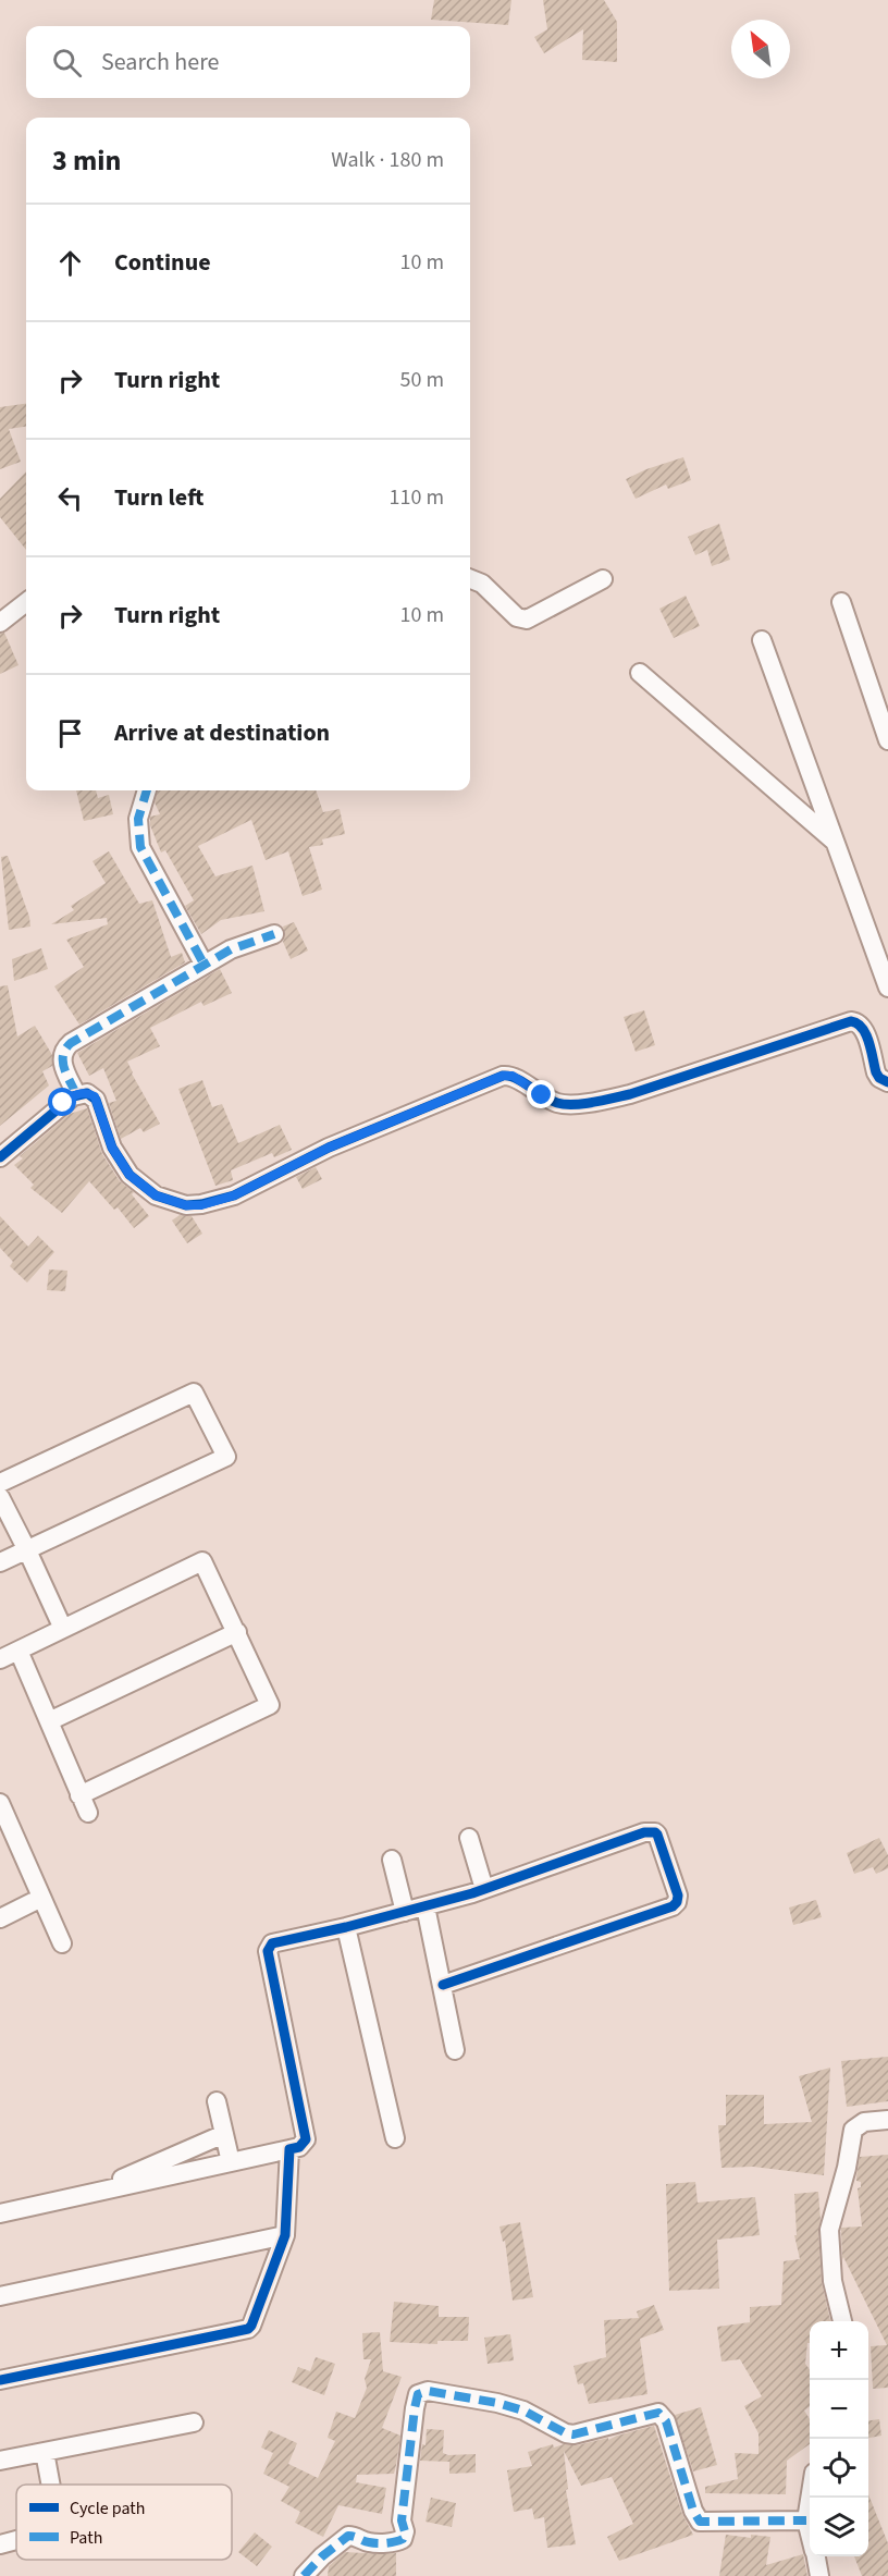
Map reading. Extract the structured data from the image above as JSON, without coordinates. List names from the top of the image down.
{
  "legend": ["Cycle path", "Path"],
  "north": "top left",
  "page": {
    "search": "Search here",
    "heading": ["3 min", "Walk · 180 m"],
    "list": [
      ["Continue", "10 m"],
      ["Turn right", "50 m"],
      ["Turn left", "110 m"],
      ["Turn right", "10 m"],
      "Arrive at destination"
    ],
    "map_buttons": ["+", "−"]
  }
}
